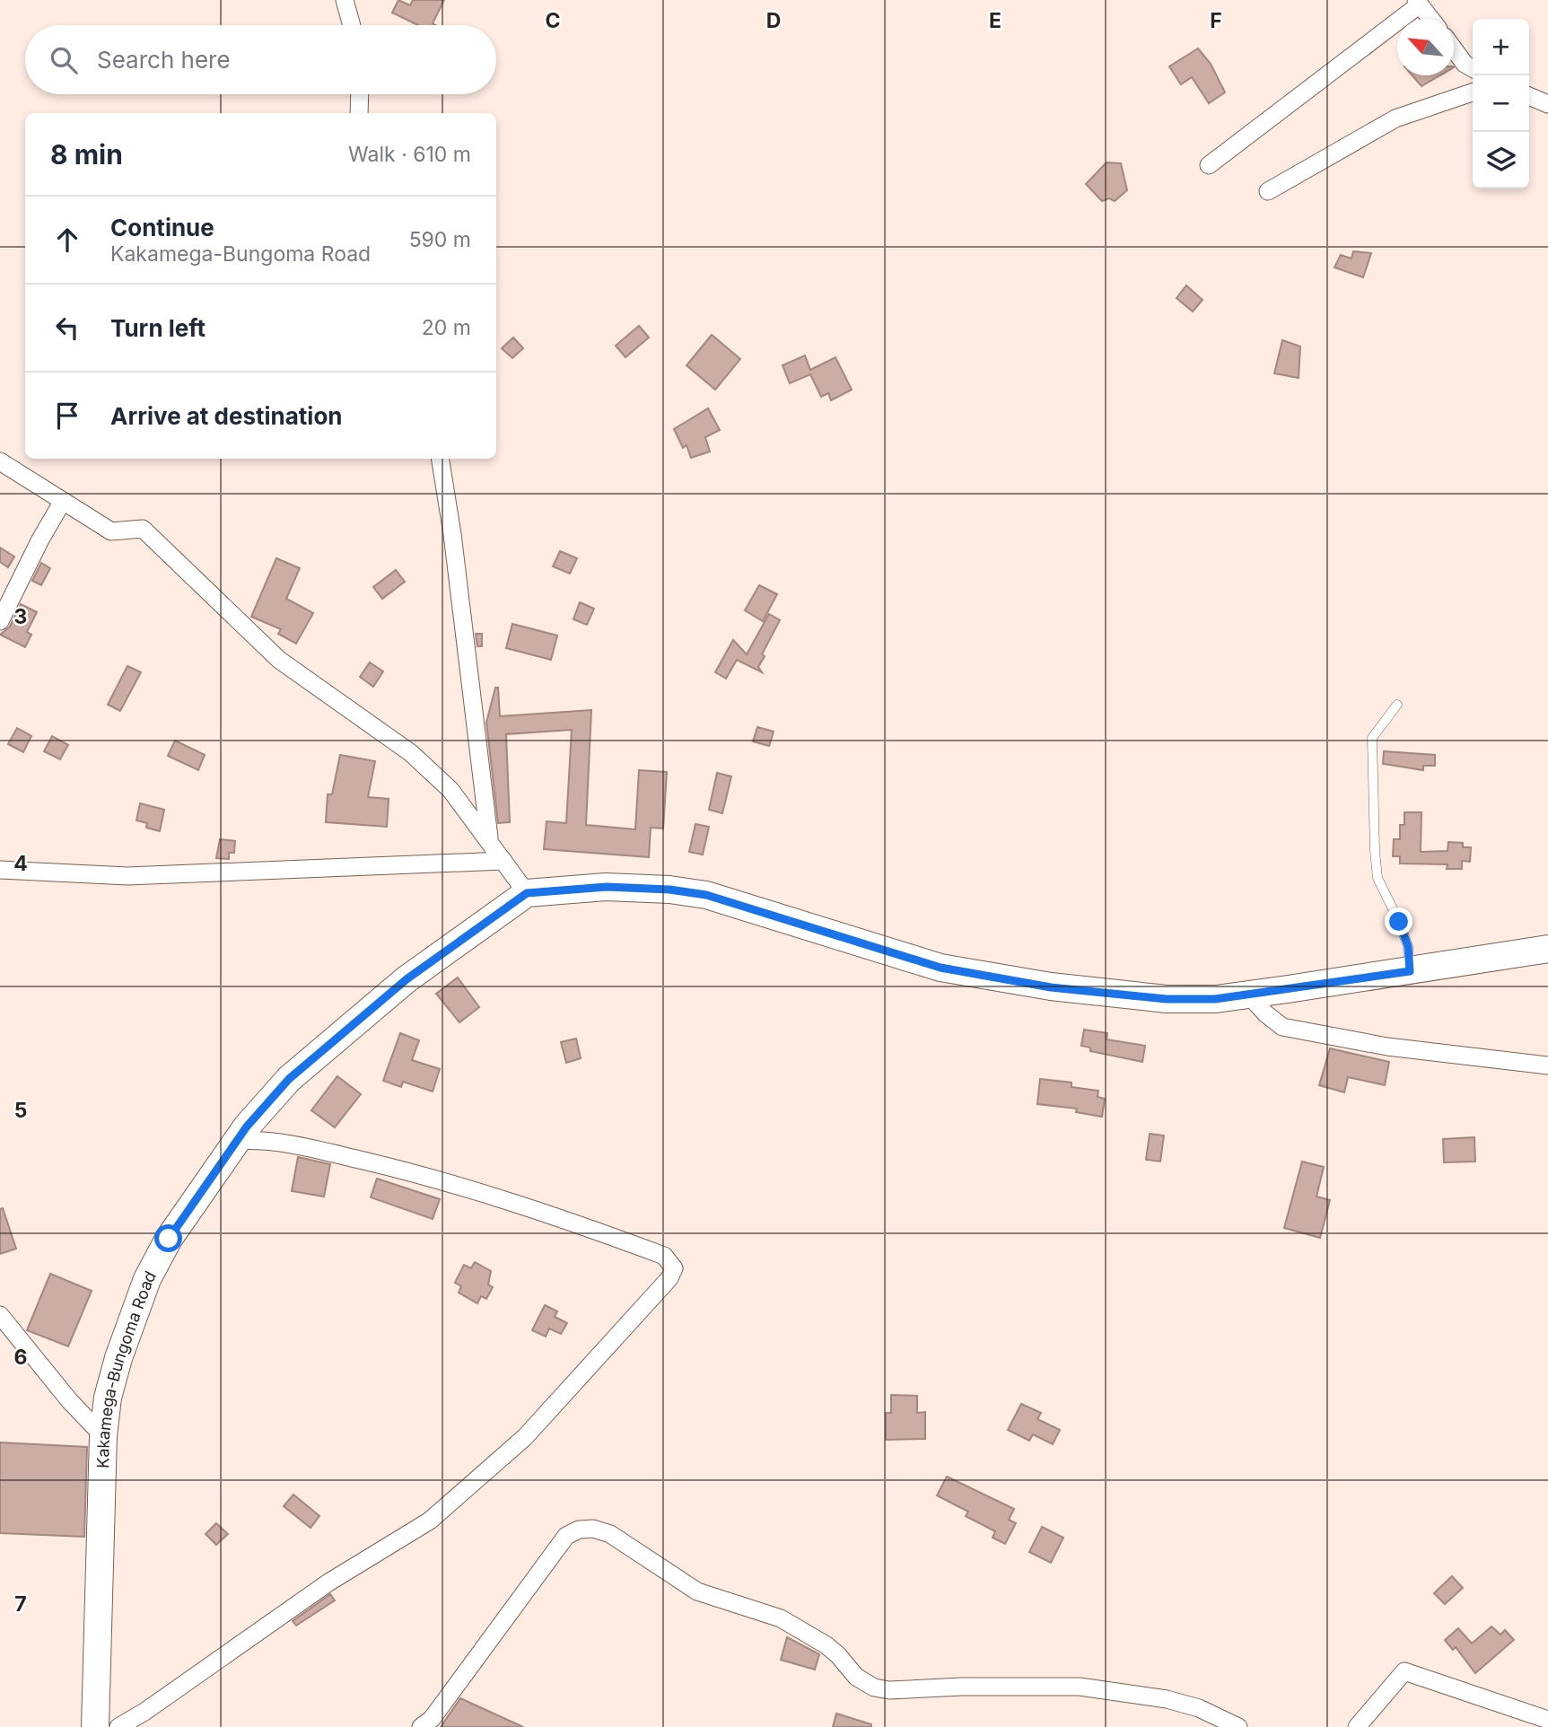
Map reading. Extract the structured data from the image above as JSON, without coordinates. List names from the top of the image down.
{
  "streets": {
    "main road": ["Kakamega-Bungoma Road"]
  },
  "north": "top left",
  "page": {
    "map_buttons": ["+", "−"],
    "search": "Search here",
    "heading": ["8 min", "Walk · 610 m"],
    "list": [
      ["Continue", "Kakamega-Bungoma Road", "590 m"],
      ["Turn left", "20 m"],
      "Arrive at destination"
    ]
  },
  "grid": {
    "columns": [
      "C",
      "D",
      "E",
      "F"
    ],
    "rows": [
      "3",
      "4",
      "5",
      "6",
      "7"
    ]
  }
}
